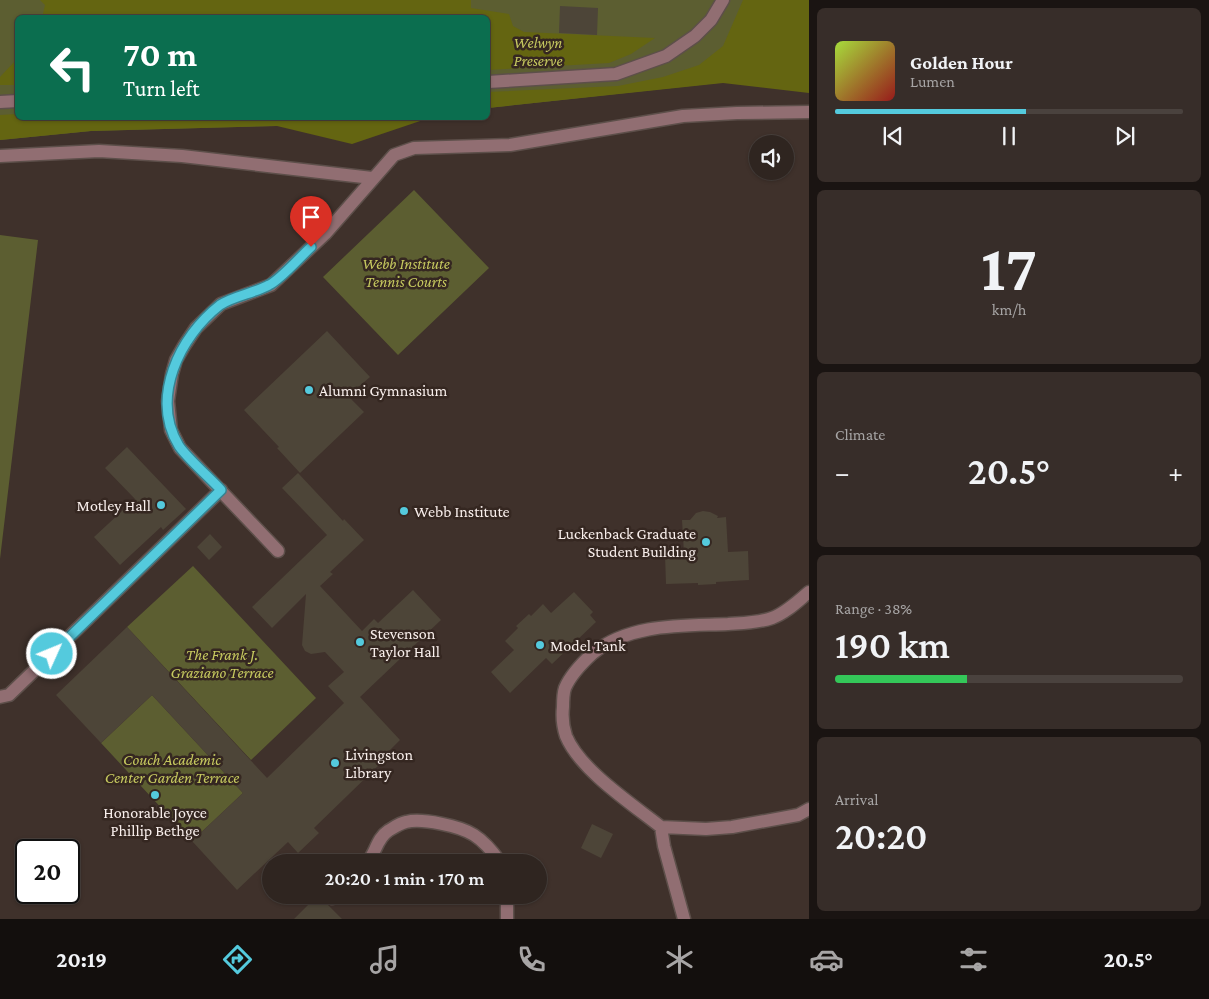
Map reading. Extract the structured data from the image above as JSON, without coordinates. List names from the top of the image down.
{
  "parks": [
    "Welwyn Preserve",
    "Webb Institute Tennis Courts",
    "The Frank J. Graziano Terrace",
    "Couch Academic Center Garden Terrace"
  ],
  "places": [
    "Alumni Gymnasium",
    "Motley Hall",
    "Webb Institute",
    "Luckenback Graduate Student Building",
    "Stevenson Taylor Hall",
    "Model Tank",
    "Livingston Library",
    "Honorable Joyce Phillip Bethge"
  ],
  "page": {
    "turn": ["70 m", "Turn left"],
    "song": ["Golden Hour", "Lumen"],
    "tile": [
      ["17", "km/h"],
      "Climate",
      ["Range · 38%", "190 km"],
      ["Arrival", "20:20"]
    ],
    "heat": ["−", "20.5°", "+"],
    "limit": "20",
    "trip": "20:20 · 1 min · 170 m",
    "tabs": ["20:19", "20.5°"]
  }
}
